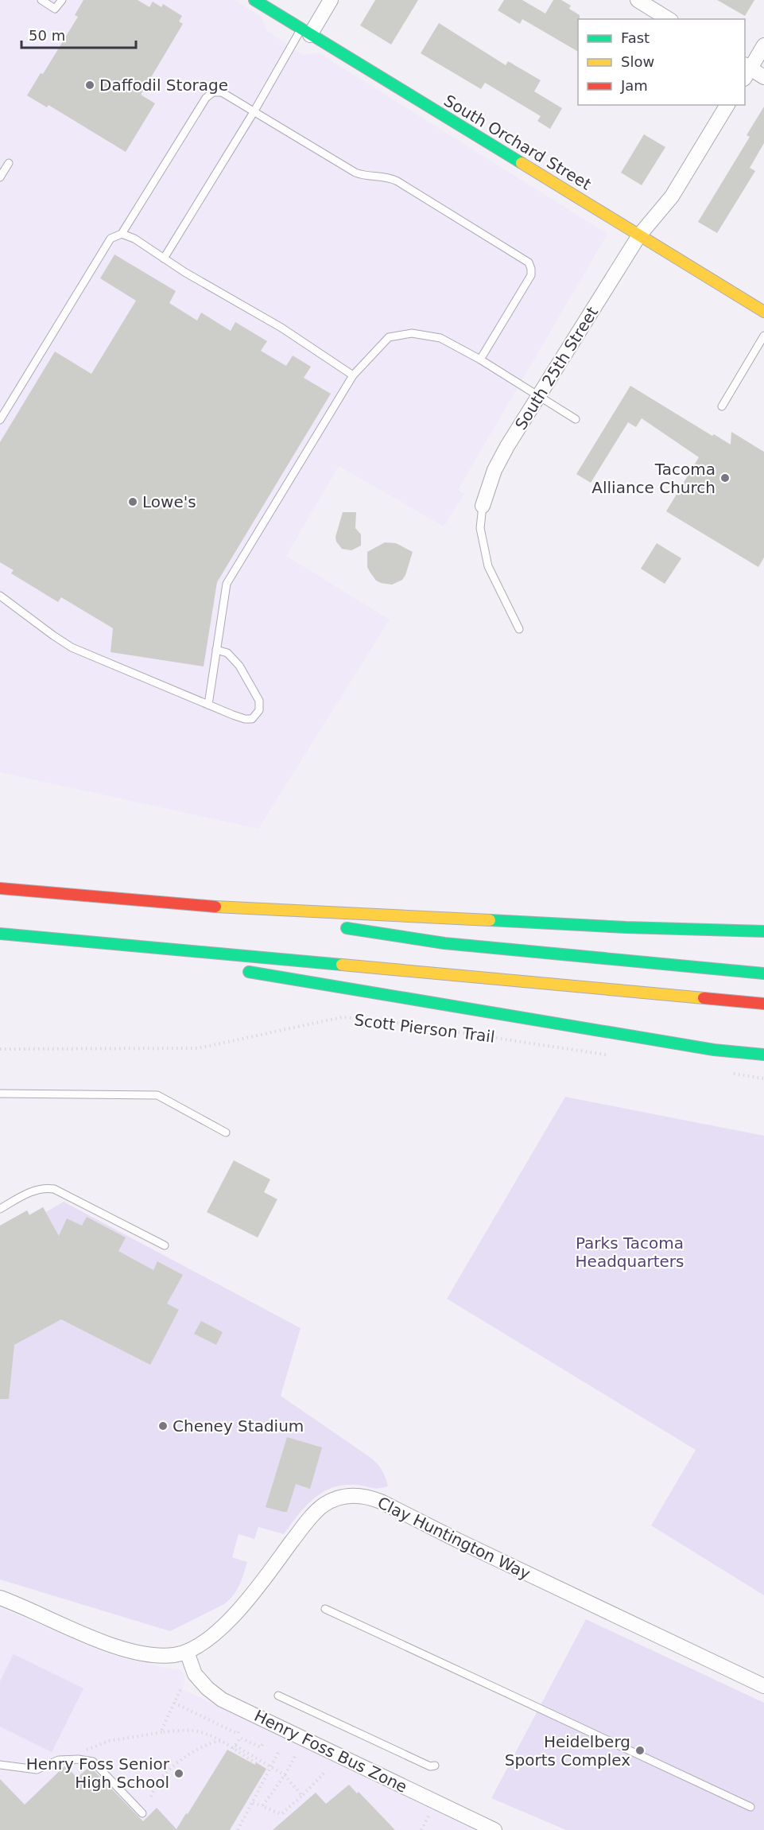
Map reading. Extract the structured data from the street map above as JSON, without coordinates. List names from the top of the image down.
{
  "streets": {
    "main road": ["South Orchard Street"],
    "street": ["South 25th Street", "Clay Huntington Way", "Henry Foss Bus Zone"],
    "path": ["Scott Pierson Trail"]
  },
  "crossings": [
    ["South Orchard Street", "South 25th Street"],
    ["Clay Huntington Way", "Henry Foss Bus Zone"]
  ],
  "parks": ["Parks Tacoma Headquarters"],
  "places": [
    "Daffodil Storage",
    "Tacoma Alliance Church",
    "Lowe's",
    "Cheney Stadium",
    "Heidelberg Sports Complex",
    "Henry Foss Senior High School"
  ],
  "legend": ["Fast", "Slow", "Jam"],
  "scale_bar": "50 m"
}
